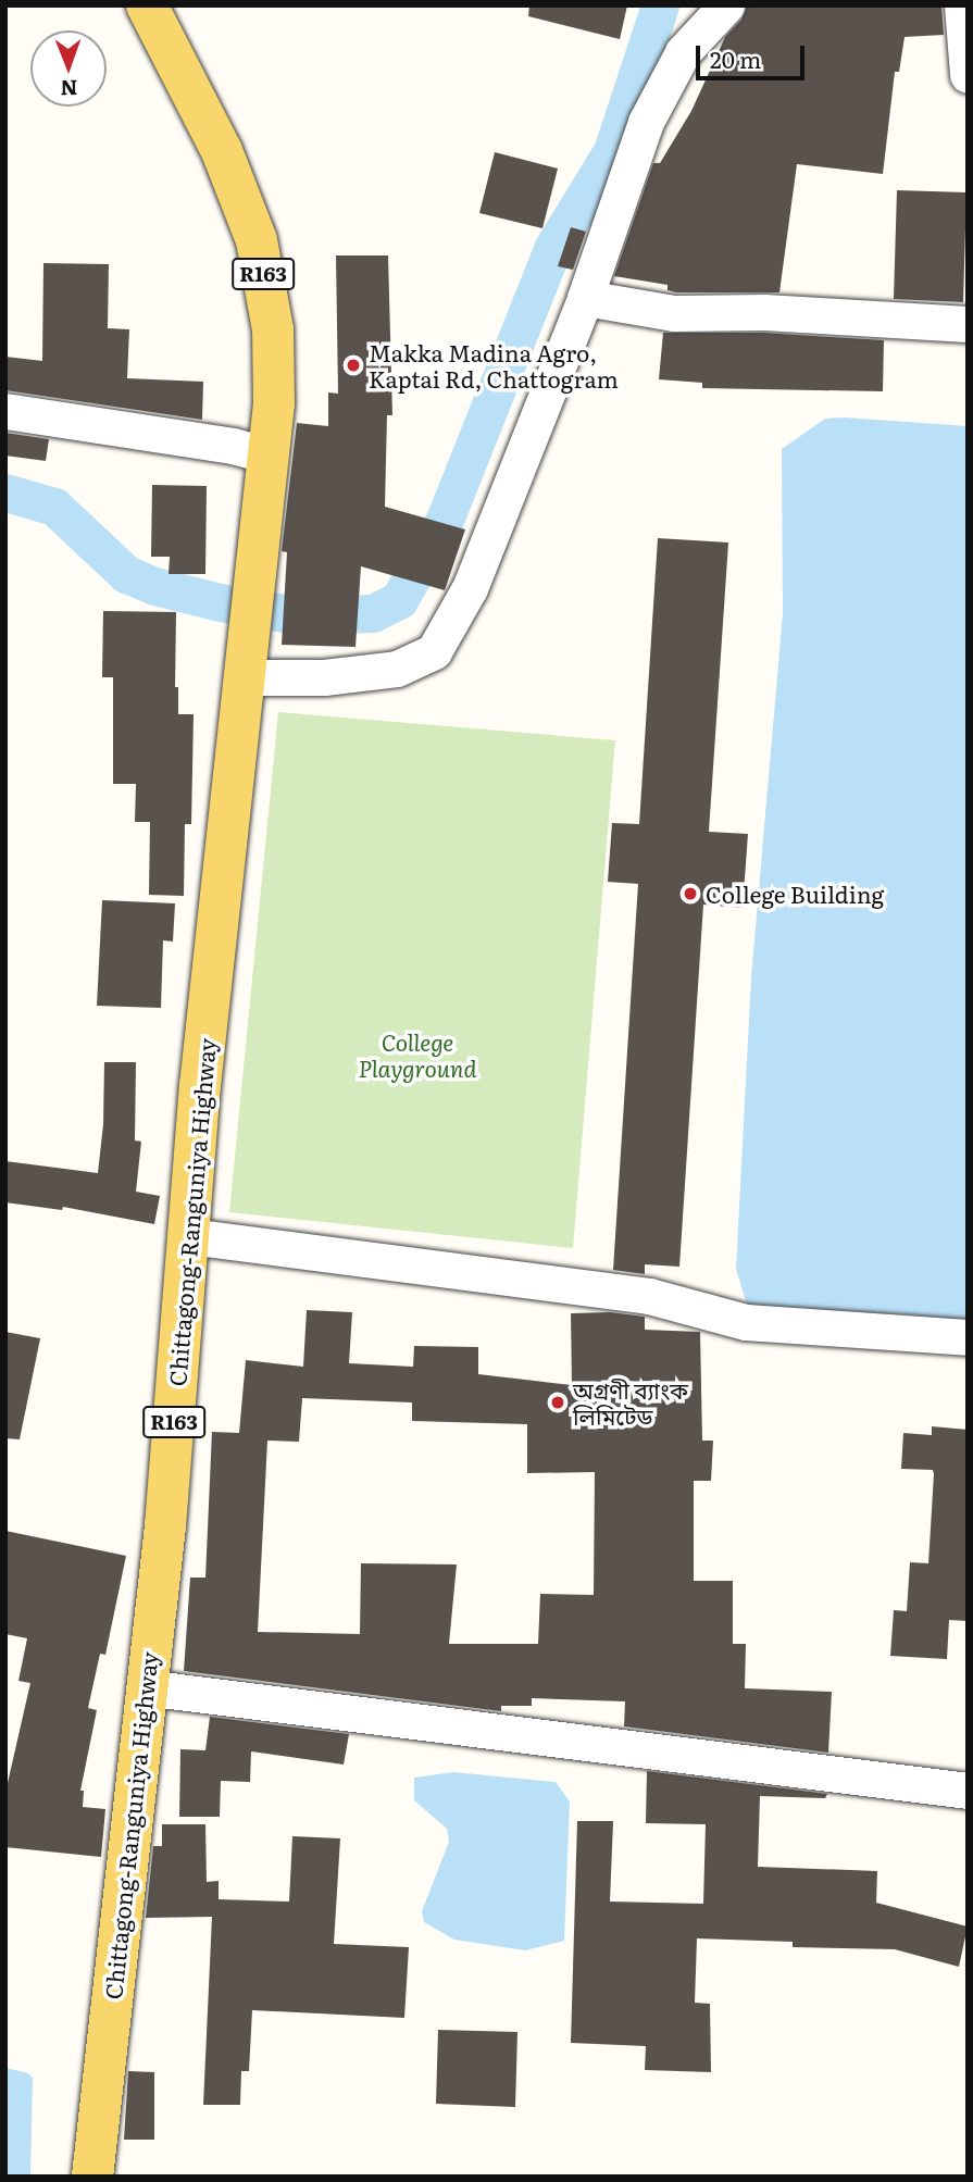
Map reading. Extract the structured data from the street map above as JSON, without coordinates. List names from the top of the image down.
{
  "streets": {
    "main road": ["R163", "Chittagong-Ranguniya Highway"]
  },
  "crossings": [
    ["R163", "Chittagong-Ranguniya Highway"]
  ],
  "parks": ["College Playground"],
  "places": ["Makka Madina Agro, Kaptai Rd, Chattogram", "College Building", "অগ্রণী ব্যাংক লিমিটেড"],
  "scale_bar": "20 m",
  "north": "bottom"
}
